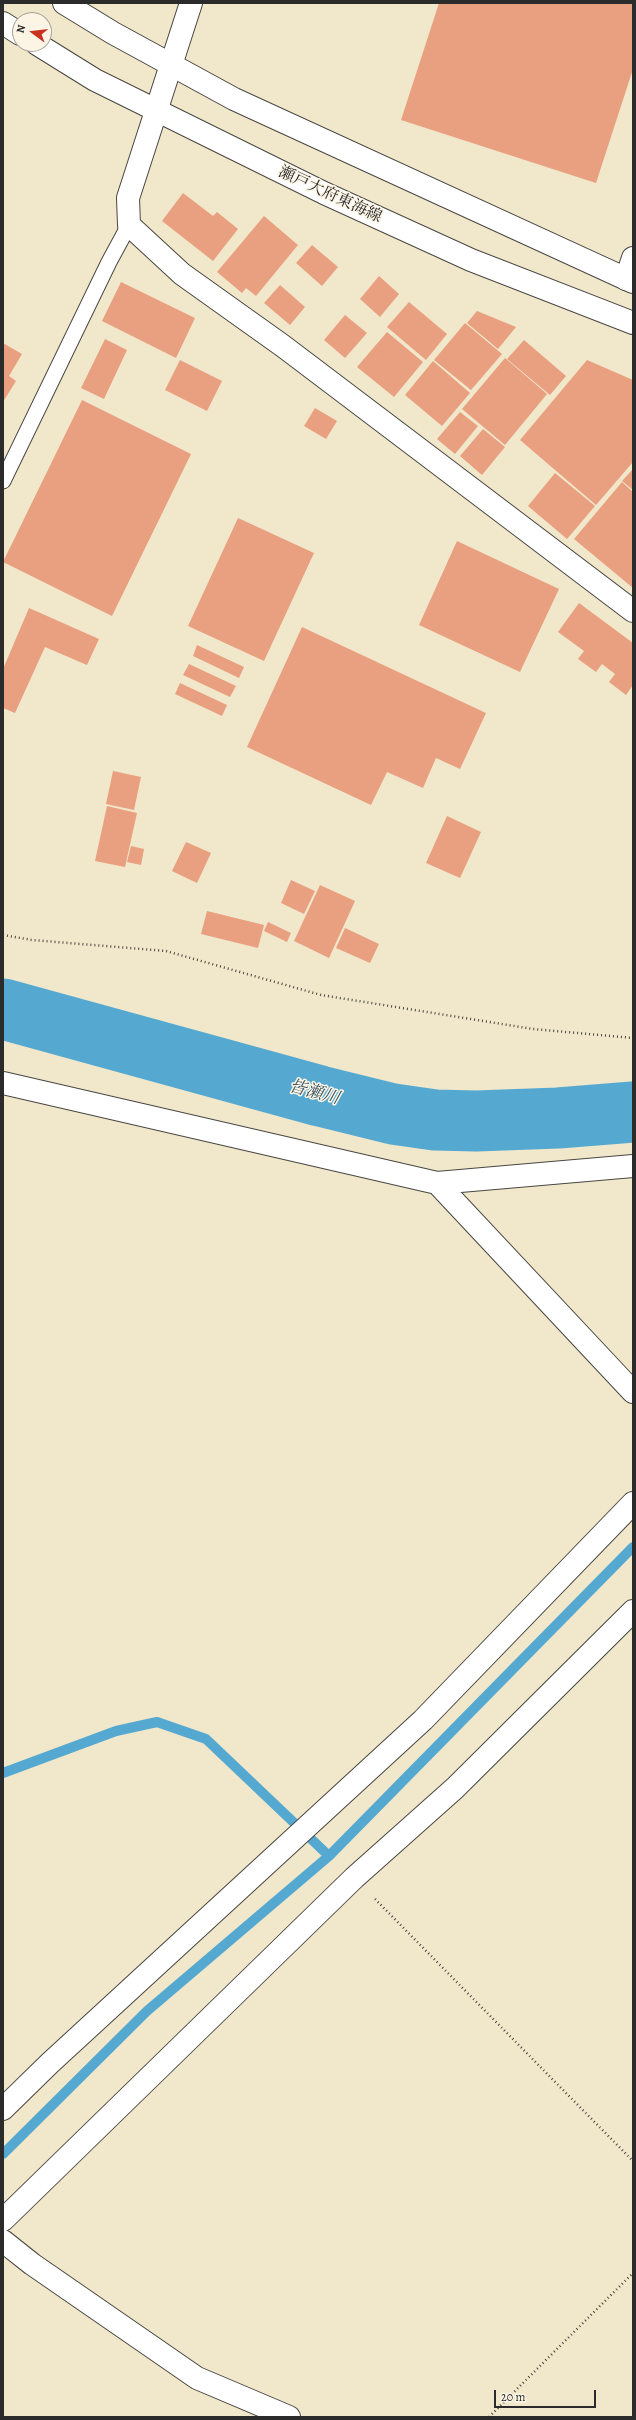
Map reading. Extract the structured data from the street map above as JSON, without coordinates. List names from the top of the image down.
{
  "streets": {
    "street": ["瀬戸大府東海線"]
  },
  "water": ["皆瀬川"],
  "scale_bar": "20 m",
  "north": "left"
}
